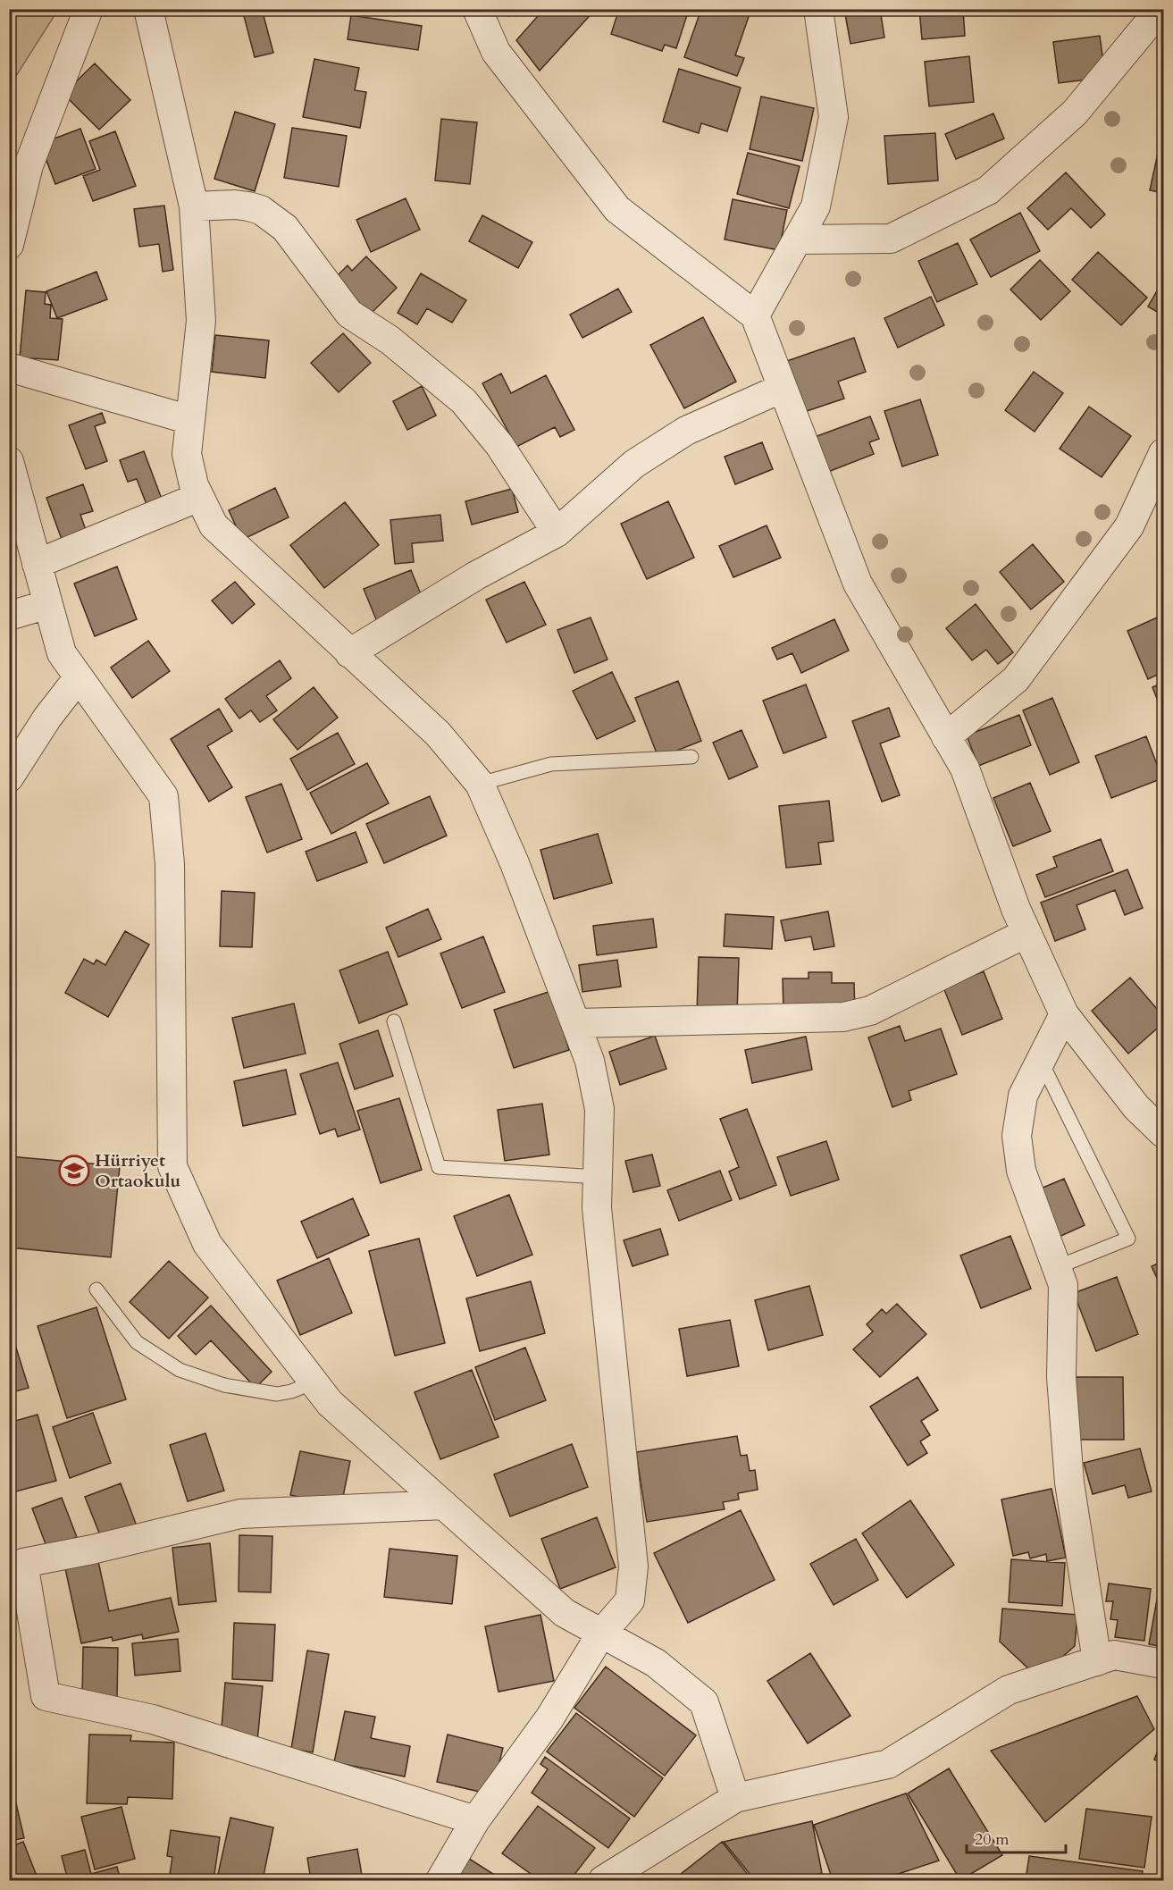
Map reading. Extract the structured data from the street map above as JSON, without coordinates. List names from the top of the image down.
{
  "places": {
    "school or university": ["Hürriyet Ortaokulu"]
  },
  "scale_bar": "20 m"
}
